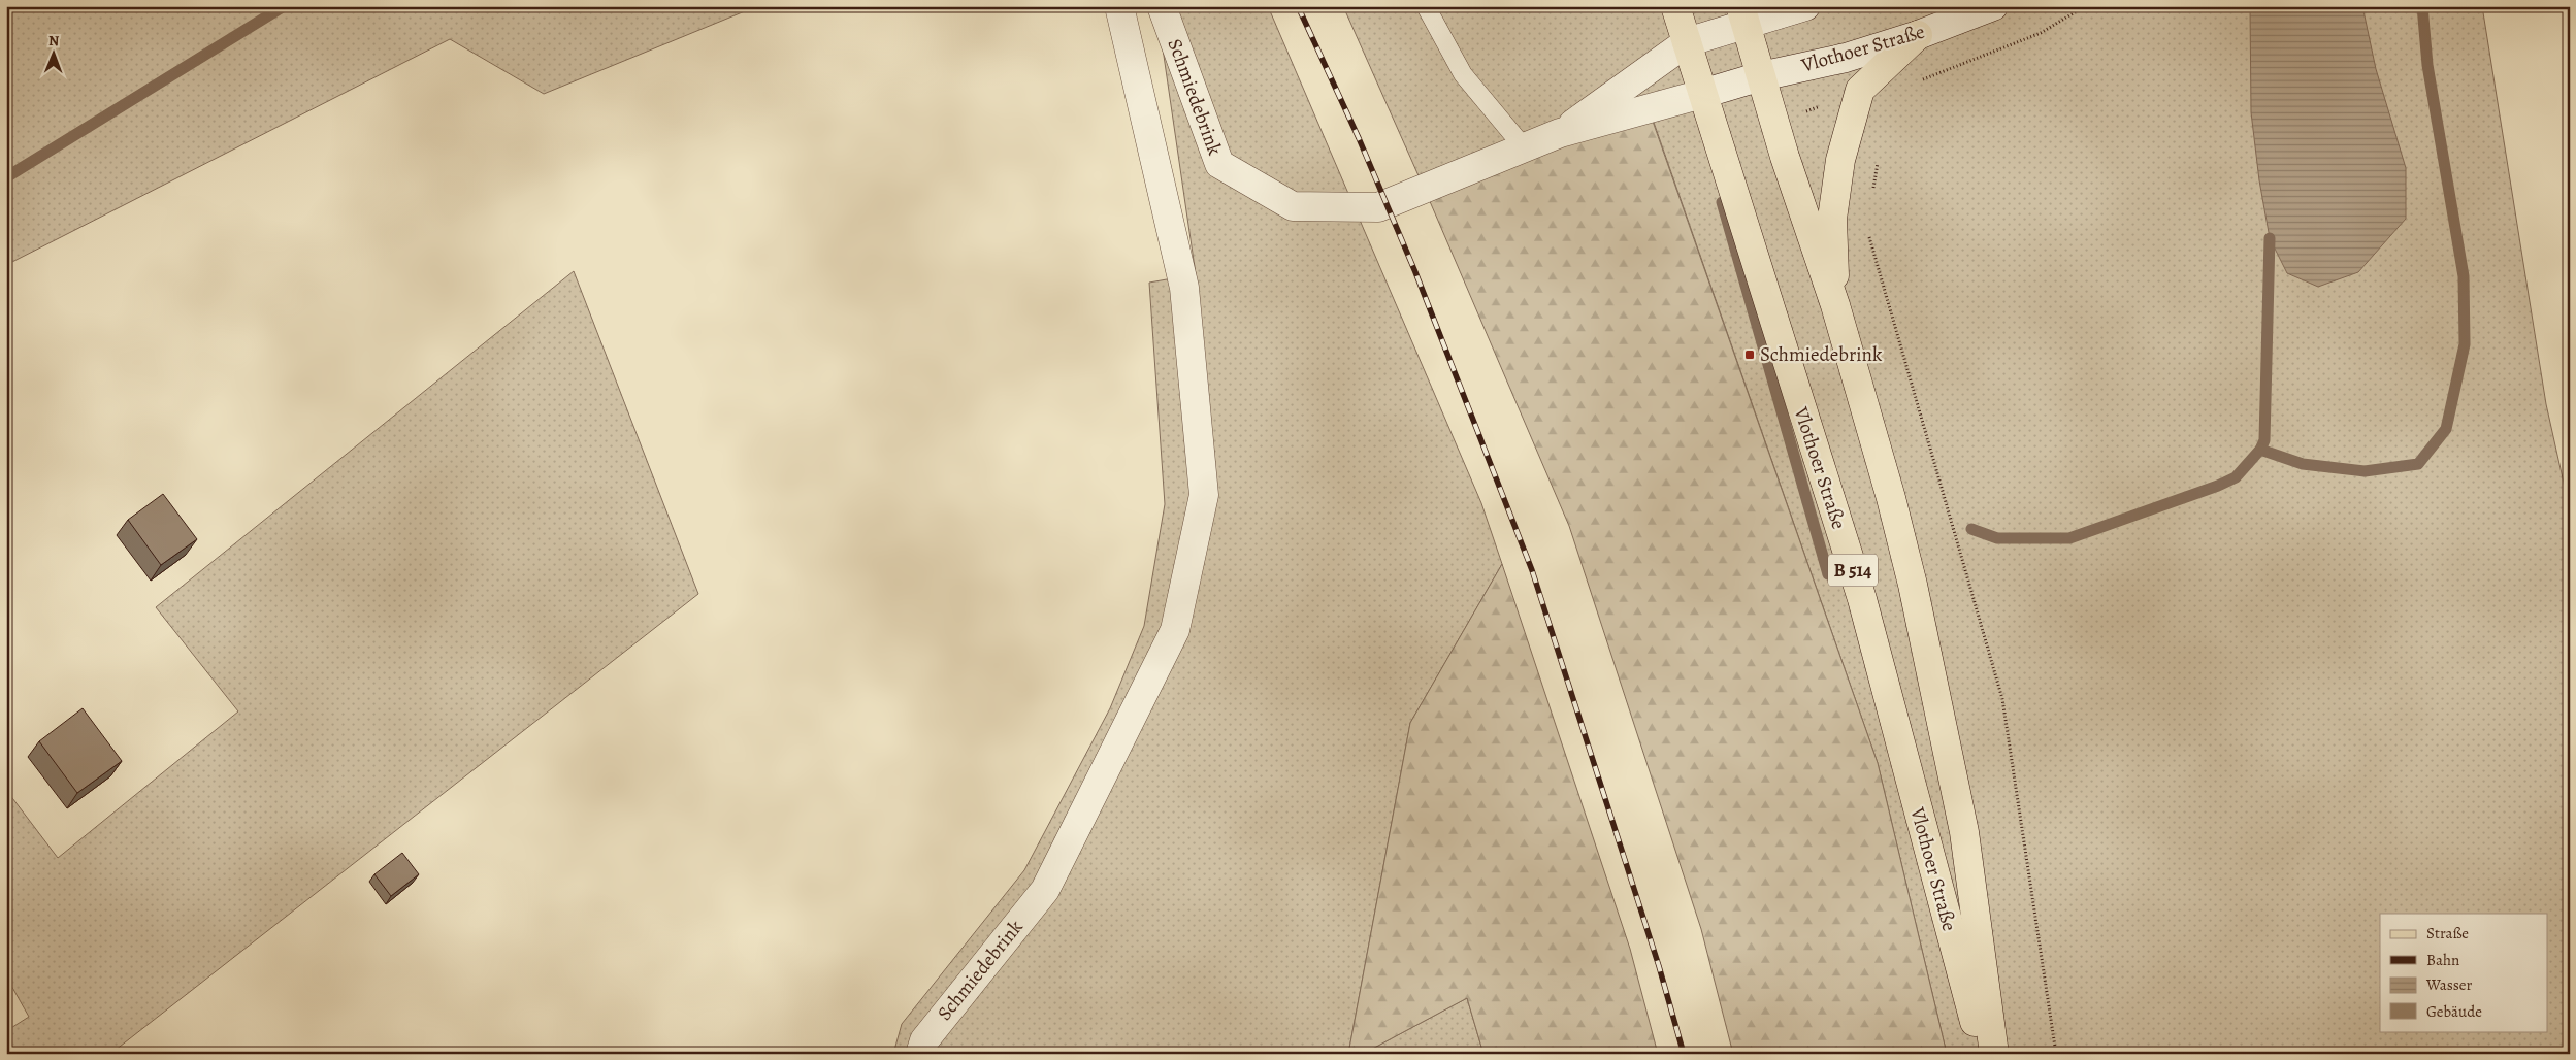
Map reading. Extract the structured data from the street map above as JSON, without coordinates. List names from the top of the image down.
{
  "streets": {
    "main road": ["Vlothoer Straße", "B 514"],
    "street": ["Schmiedebrink"]
  },
  "crossings": [
    ["Vlothoer Straße", "Schmiedebrink"],
    ["Vlothoer Straße", "B 514"],
    ["Schmiedebrink", "B 514"]
  ],
  "places": {
    "transit": ["Schmiedebrink"]
  },
  "legend": [
    "Straße",
    "Bahn",
    "Wasser",
    "Gebäude"
  ],
  "north": "top"
}
